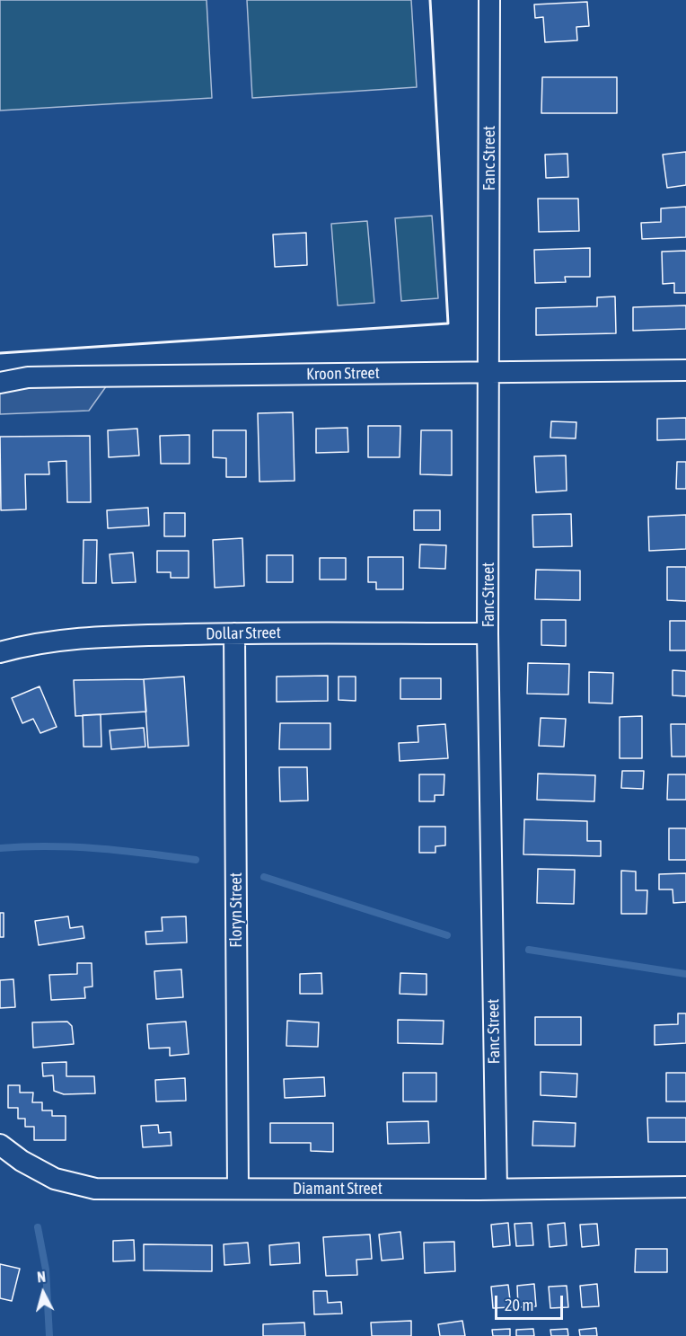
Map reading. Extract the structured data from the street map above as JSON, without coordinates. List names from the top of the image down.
{
  "streets": {
    "street": [
      "Fanc Street",
      "Kroon Street",
      "Dollar Street",
      "Floryn Street",
      "Diamant Street"
    ]
  },
  "crossings": [
    ["Fanc Street", "Kroon Street"],
    ["Fanc Street", "Dollar Street"],
    ["Fanc Street", "Diamant Street"],
    ["Dollar Street", "Floryn Street"],
    ["Floryn Street", "Diamant Street"]
  ],
  "scale_bar": "20 m",
  "north": "top"
}
